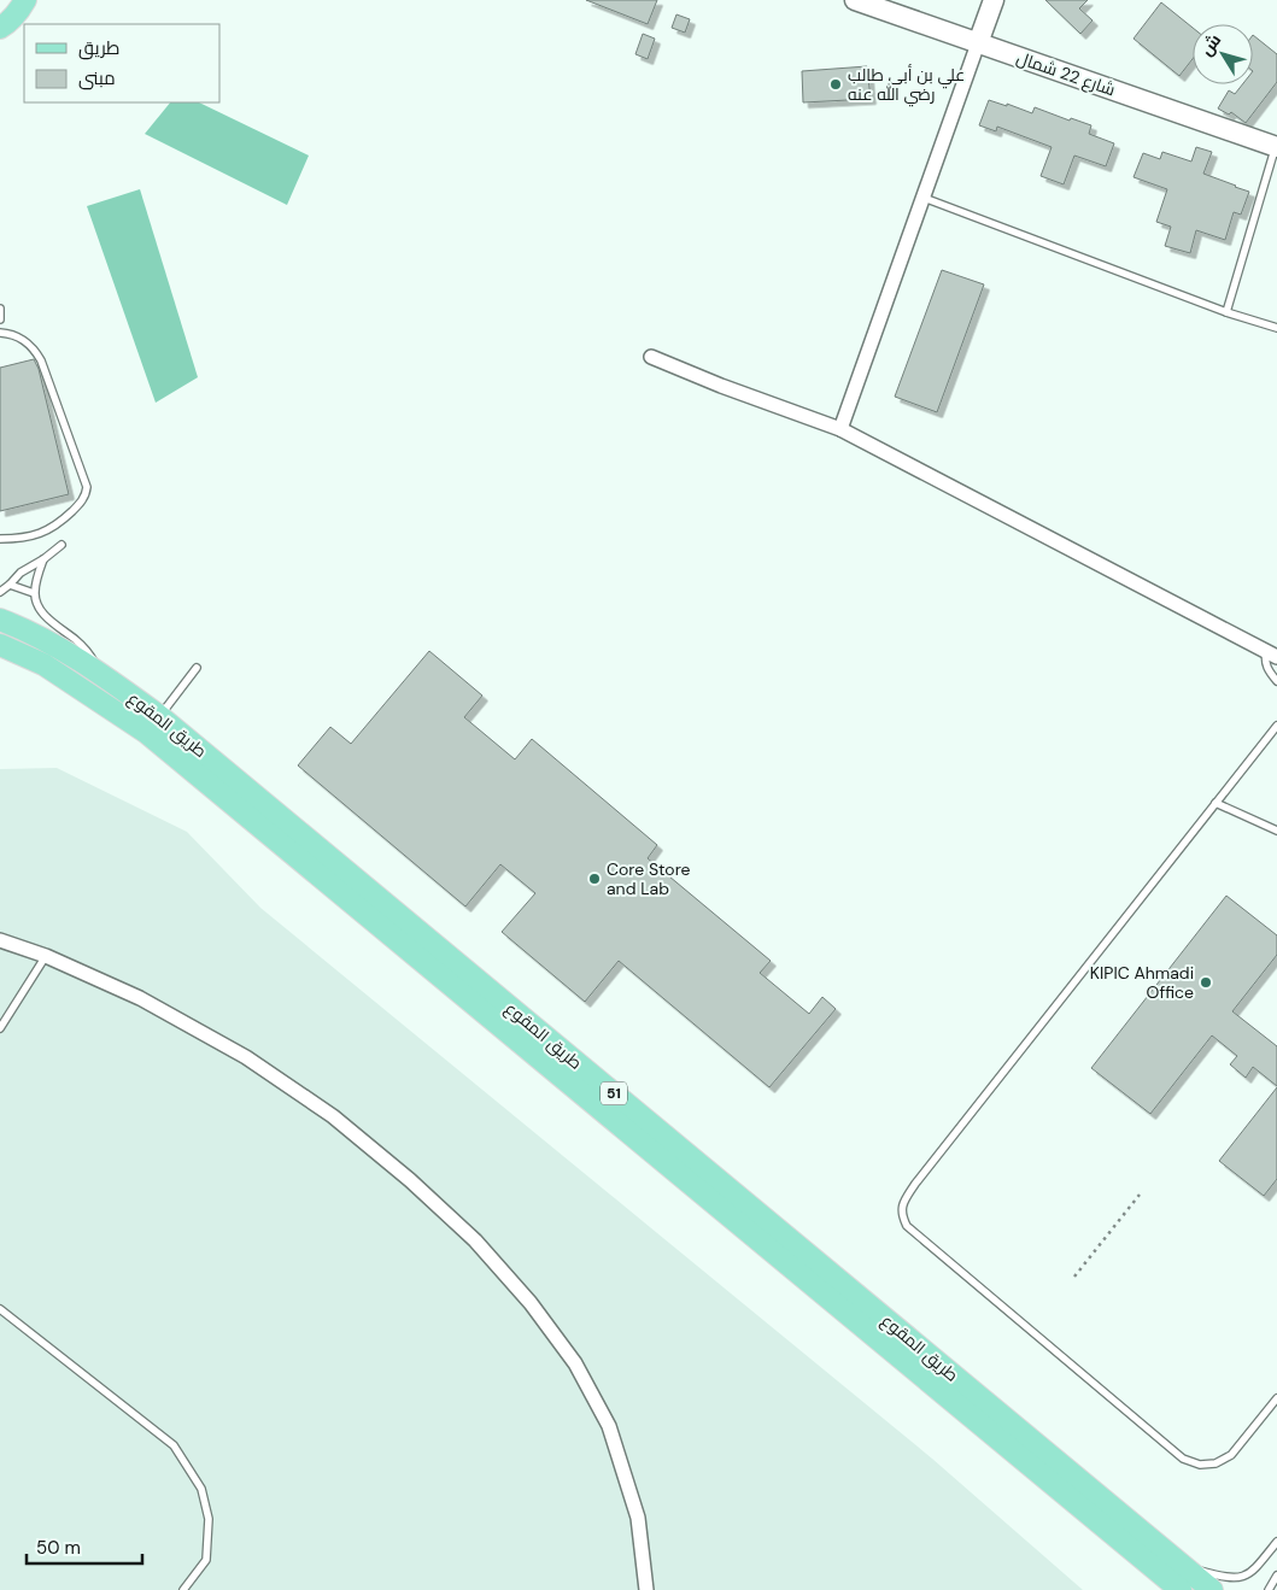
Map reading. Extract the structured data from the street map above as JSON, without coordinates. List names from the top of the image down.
{
  "streets": {
    "main road": ["طريق المقوع", "51"],
    "street": ["شارع 22 شمال"]
  },
  "places": ["علي بن أبي طالب رضي الله عنه", "Core Store and Lab", "KIPIC Ahmadi Office"],
  "legend": ["طريق", "مبنى"],
  "scale_bar": "50 m",
  "north": "top left"
}
